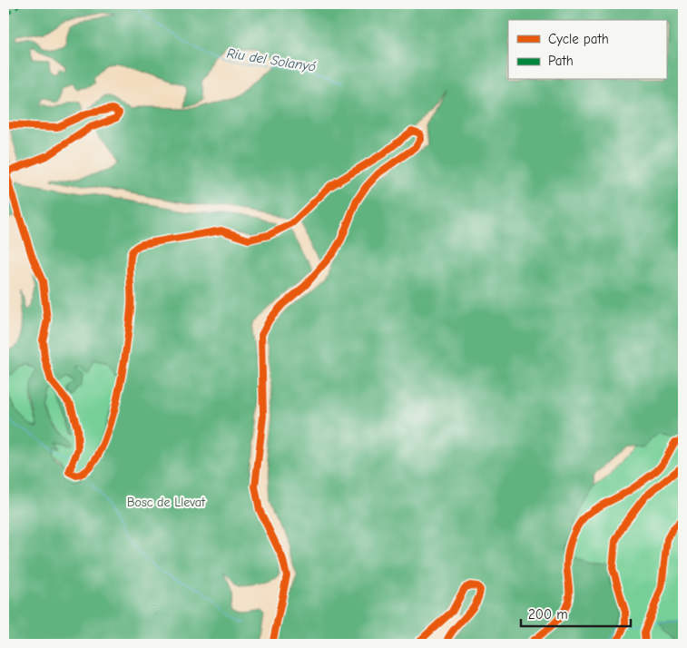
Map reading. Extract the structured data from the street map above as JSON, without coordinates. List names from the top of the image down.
{
  "water": ["Riu del Solanyó"],
  "parks": ["Bosc de Llevat"],
  "legend": ["Cycle path", "Path"],
  "scale_bar": "200 m"
}
